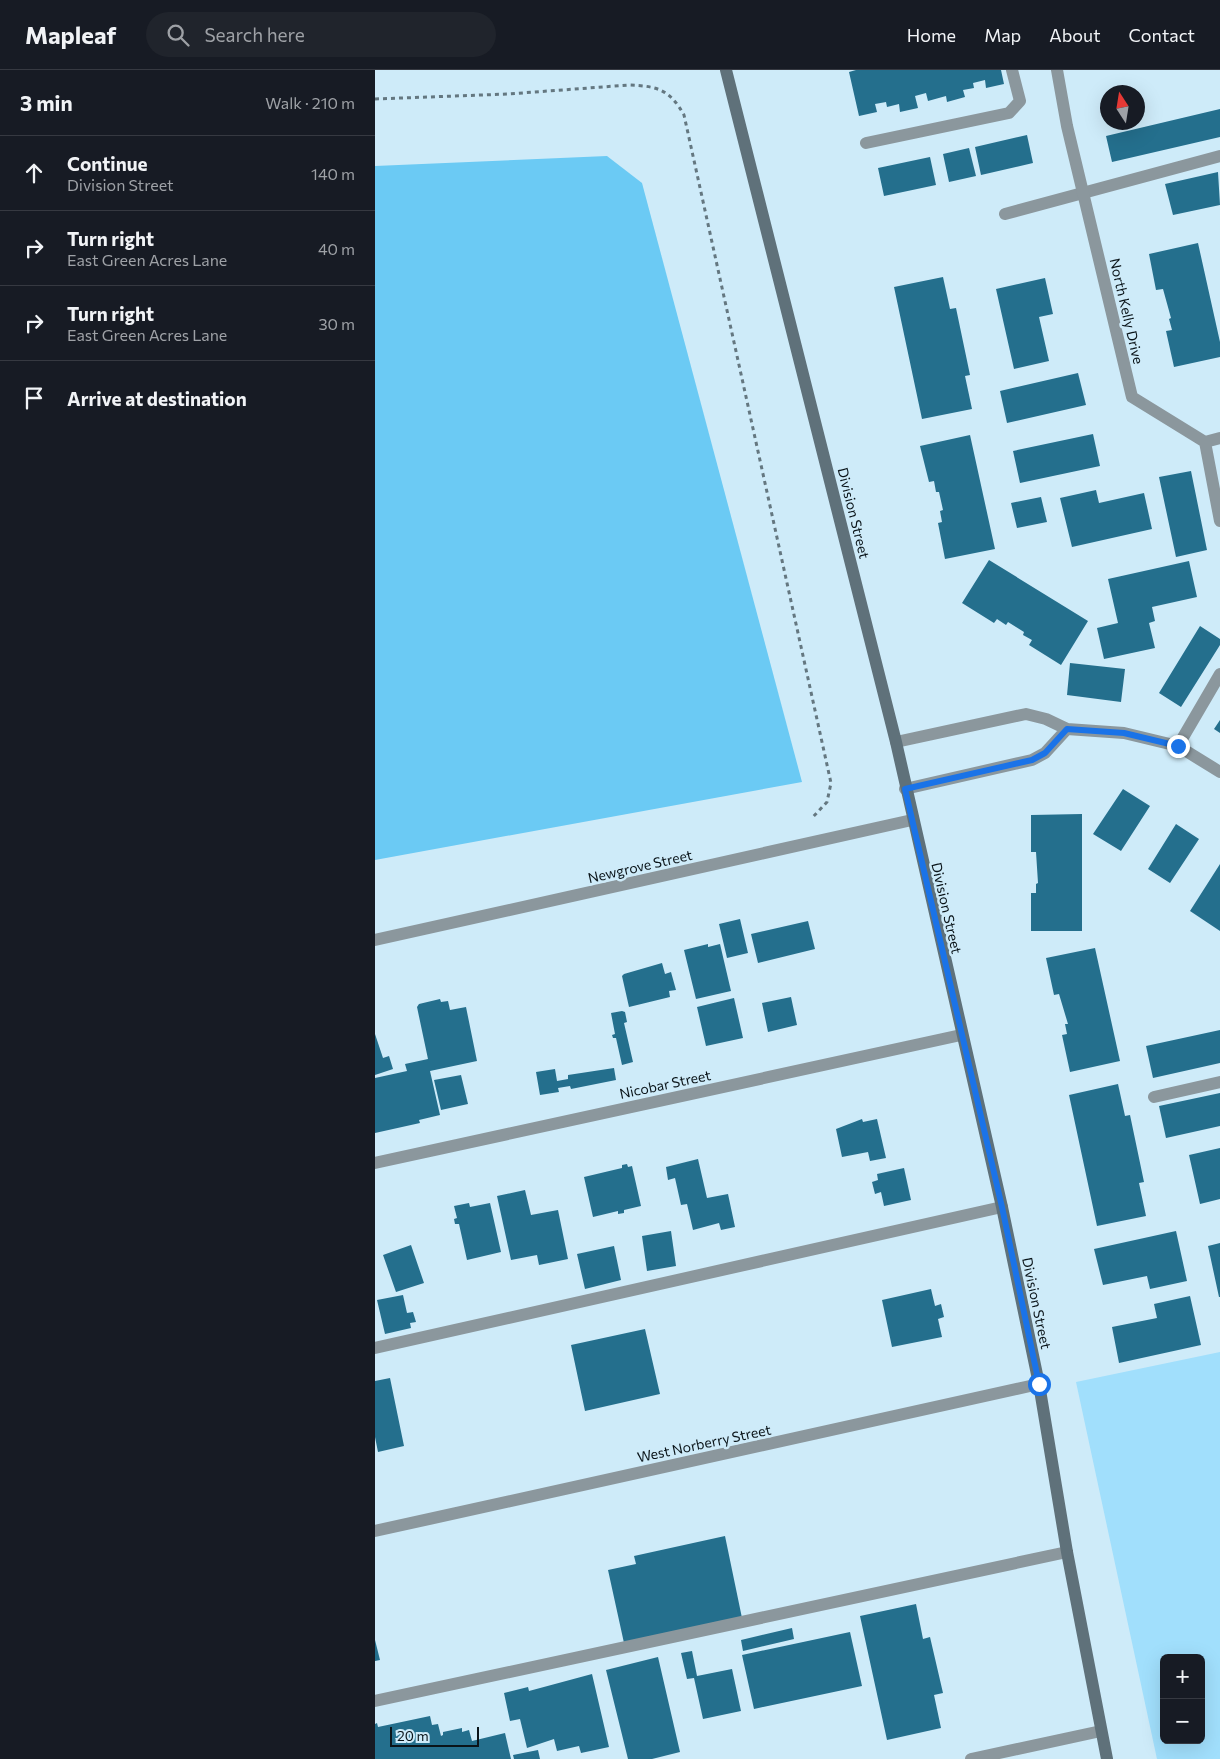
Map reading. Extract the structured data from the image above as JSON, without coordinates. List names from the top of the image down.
{
  "streets": {
    "main road": ["Division Street"],
    "street": [
      "North Kelly Drive",
      "Newgrove Street",
      "Nicobar Street",
      "West Norberry Street"
    ]
  },
  "crossings": [
    ["Division Street", "Newgrove Street"],
    ["Division Street", "Nicobar Street"],
    ["Division Street", "West Norberry Street"]
  ],
  "scale_bar": "20 m",
  "north": "top",
  "page": {
    "header": "Mapleaf",
    "search": "Search here",
    "nav": [
      "Home",
      "Map",
      "About",
      "Contact"
    ],
    "heading": ["3 min", "Walk · 210 m"],
    "list": [
      ["Continue", "Division Street", "140 m"],
      ["Turn right", "East Green Acres Lane", "40 m"],
      ["Turn right", "East Green Acres Lane", "30 m"],
      "Arrive at destination"
    ],
    "map_buttons": ["+", "−"],
    "scale": "20 m"
  }
}
